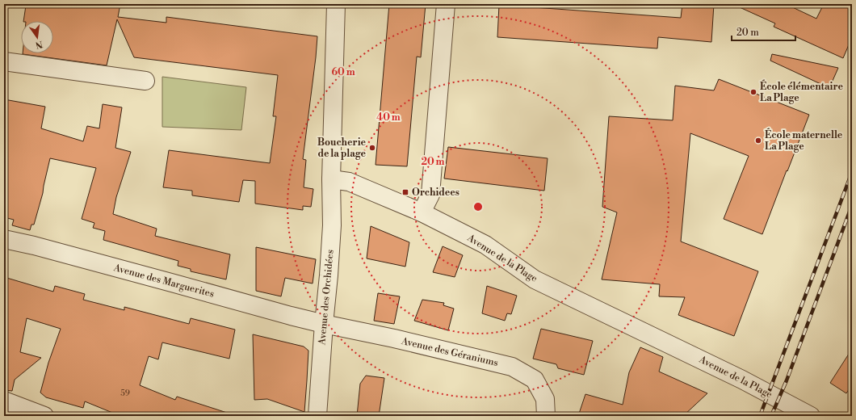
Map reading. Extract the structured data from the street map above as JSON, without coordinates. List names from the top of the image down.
{
  "streets": {
    "street": [
      "Avenue de la Plage",
      "Avenue des Marguerites",
      "Avenue des Orchidées",
      "Avenue des Géraniums"
    ]
  },
  "crossings": [
    ["Avenue de la Plage", "Avenue des Orchidées"],
    ["Avenue des Marguerites", "Avenue des Orchidées"],
    ["Avenue des Marguerites", "Avenue des Géraniums"],
    ["Avenue des Orchidées", "Avenue des Géraniums"]
  ],
  "places": {
    "other": ["École élémentaire La Plage", "École maternelle La Plage", "Boucherie de la plage"],
    "transit": ["Orchidees"]
  },
  "house_numbers": ["59"],
  "scale_bar": "20 m",
  "north": "bottom",
  "rings": ["60 m", "40 m", "20 m"]
}
